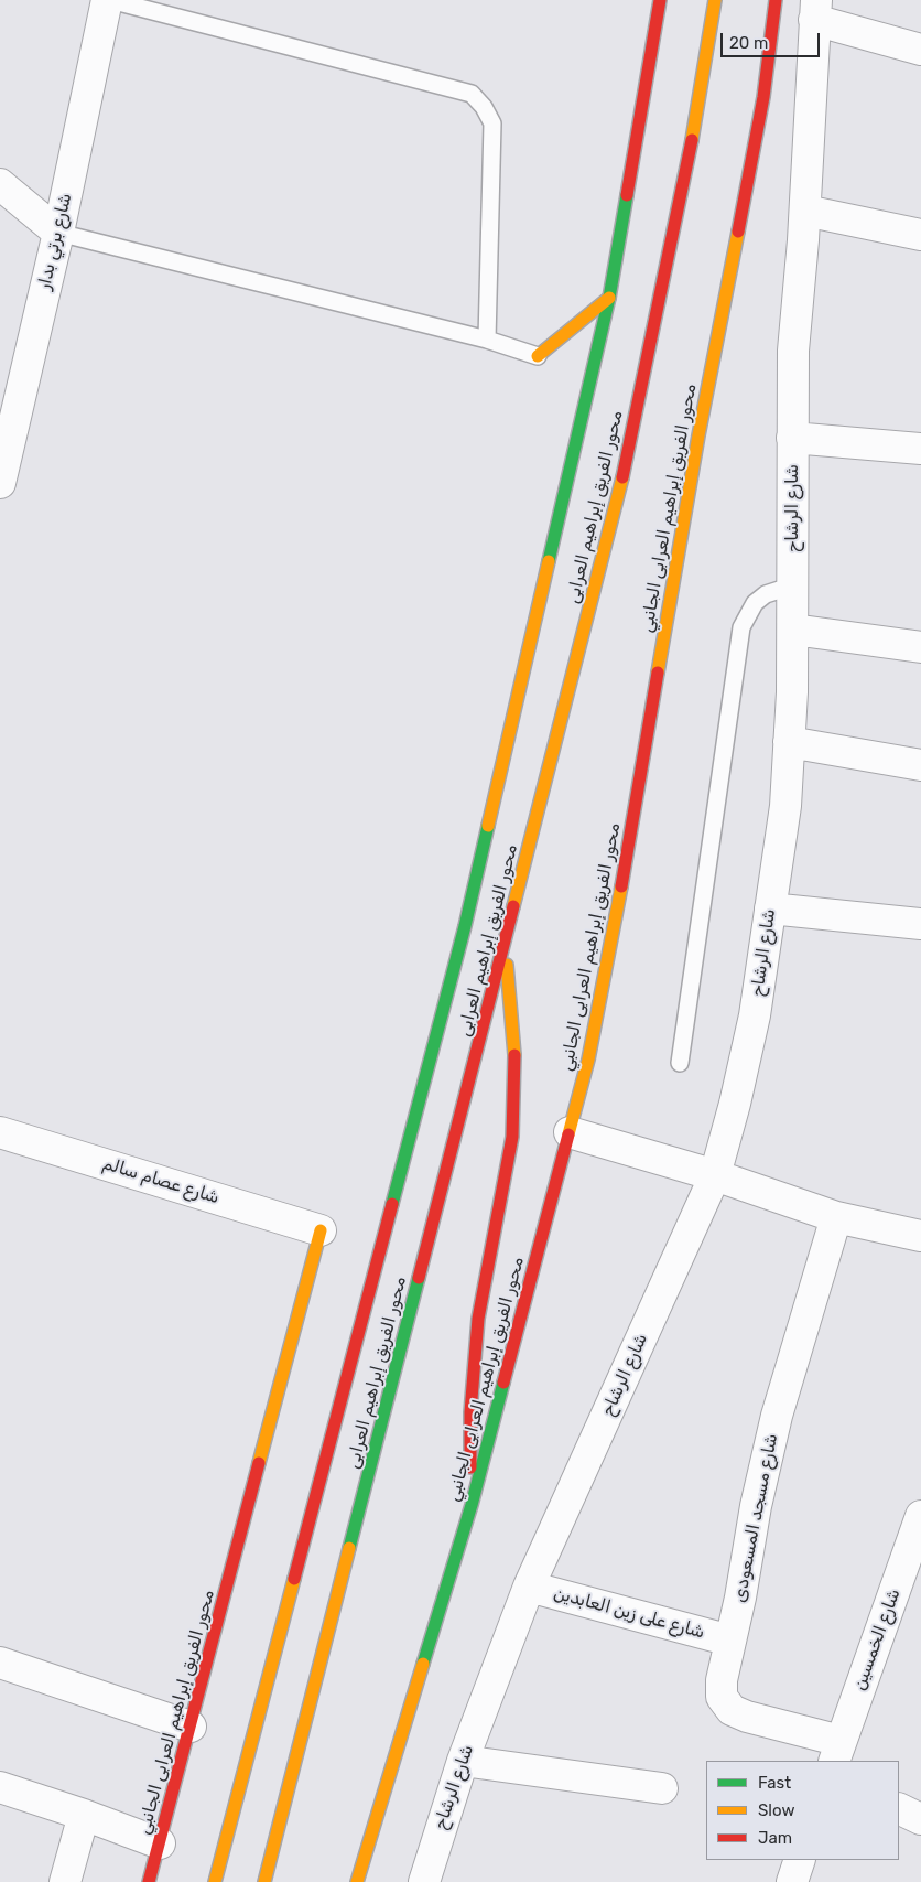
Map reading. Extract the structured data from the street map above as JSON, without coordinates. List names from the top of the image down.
{
  "streets": {
    "main road": ["محور الفريق إبراهيم العرابى", "محور الفريق إبراهيم العرابى الجانبي"],
    "street": [
      "شارع برتي بدار",
      "شارع الرشاح",
      "شارع عصام سالم",
      "شارع مسجد المسعودى",
      "شارع على زين العابدين",
      "شارع الخمسين"
    ]
  },
  "crossings": [
    ["محور الفريق إبراهيم العرابى الجانبي", "شارع عصام سالم"],
    ["شارع الرشاح", "شارع على زين العابدين"],
    ["شارع مسجد المسعودى", "شارع على زين العابدين"],
    ["شارع مسجد المسعودى", "شارع الخمسين"]
  ],
  "legend": ["Fast", "Slow", "Jam"],
  "scale_bar": "20 m"
}
